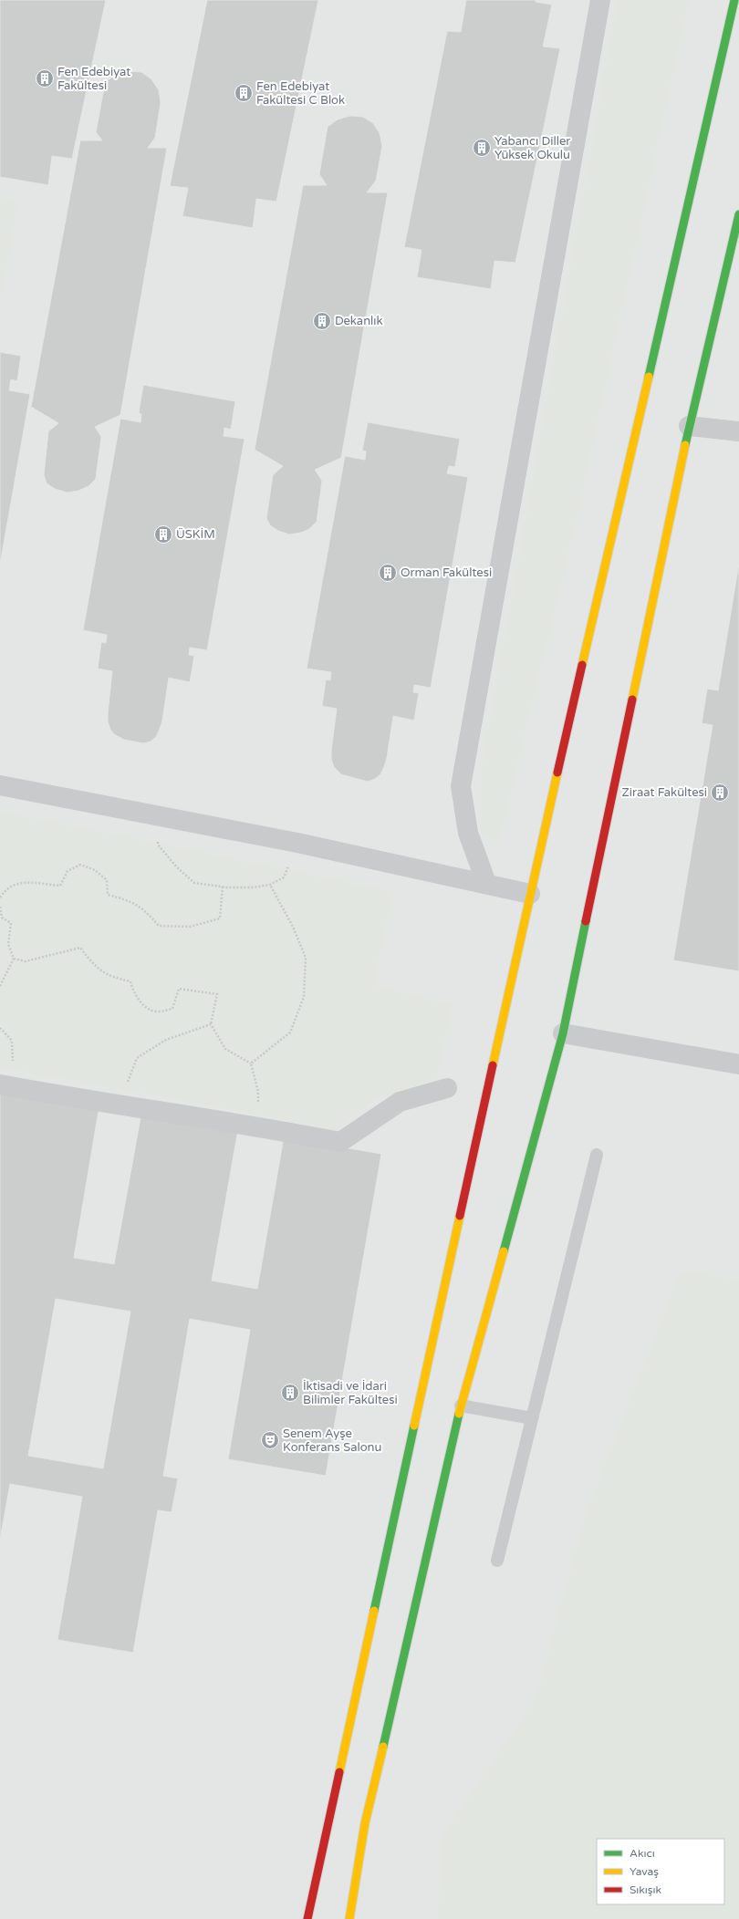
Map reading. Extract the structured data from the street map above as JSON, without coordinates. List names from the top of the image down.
{
  "places": {
    "building": [
      "Fen Edebiyat Fakültesi",
      "Fen Edebiyat Fakültesi C Blok",
      "Yabancı Diller Yüksek Okulu",
      "Dekanlık",
      "ÜSKİM",
      "Orman Fakültesi",
      "Ziraat Fakültesi",
      "İktisadi ve İdari Bilimler Fakültesi"
    ],
    "theatre": ["Senem Ayşe Konferans Salonu"]
  },
  "legend": ["Akıcı", "Yavaş", "Sıkışık"]
}
